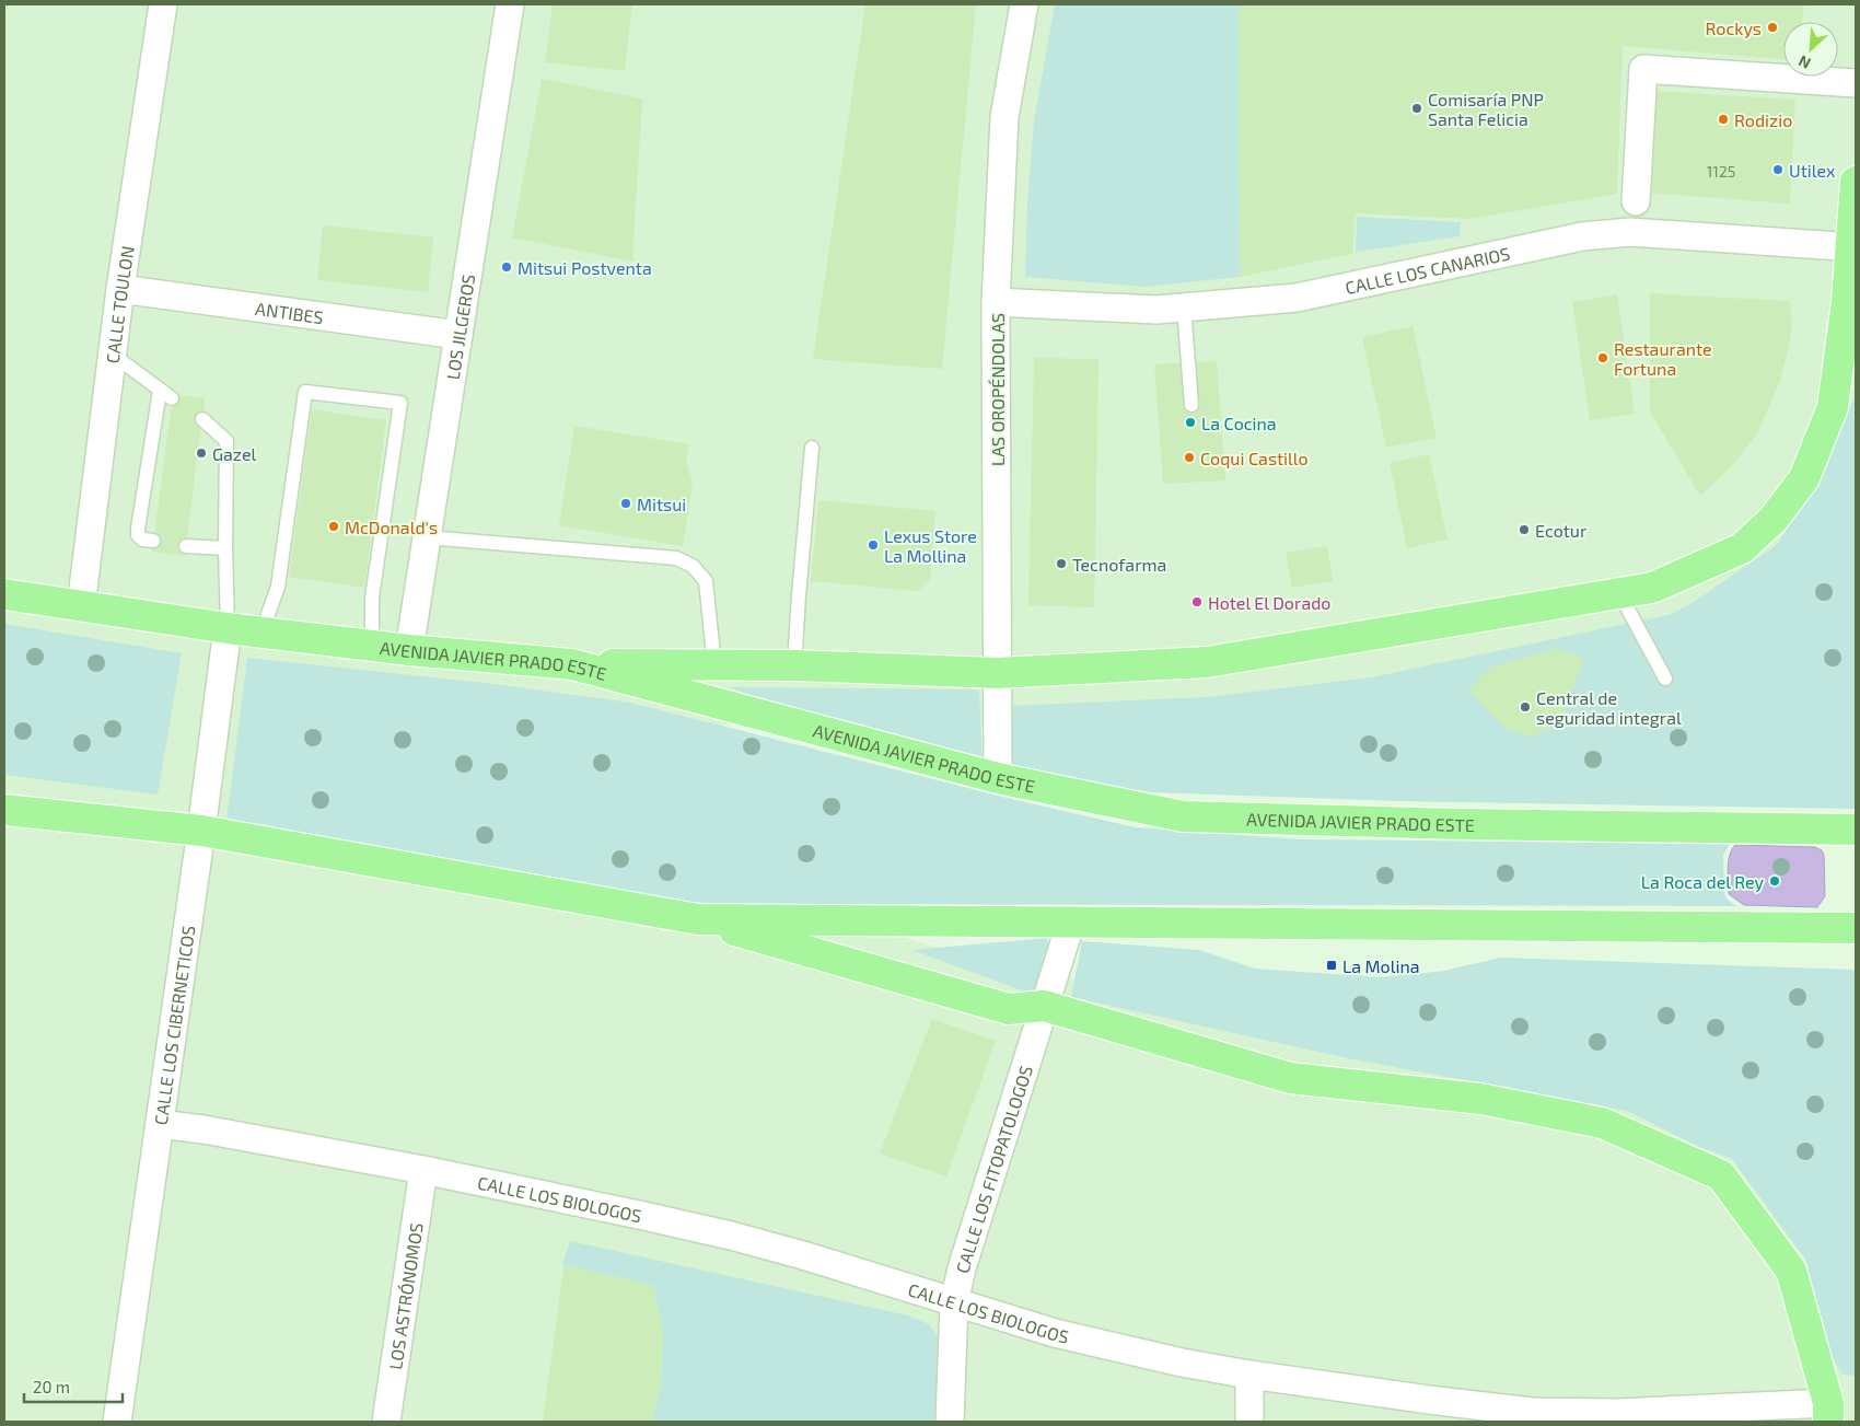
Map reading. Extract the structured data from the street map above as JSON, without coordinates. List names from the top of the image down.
{
  "streets": {
    "main road": ["AVENIDA JAVIER PRADO ESTE"],
    "street": [
      "CALLE LOS CANARIOS",
      "CALLE TOULON",
      "ANTIBES",
      "LOS JILGEROS",
      "LAS OROPÉNDOLAS",
      "CALLE LOS CIBERNETICOS",
      "CALLE LOS FITOPATOLOGOS",
      "CALLE LOS BIOLOGOS",
      "LOS ASTRÓNOMOS"
    ]
  },
  "crossings": [
    ["CALLE LOS CANARIOS", "LAS OROPÉNDOLAS"],
    ["CALLE TOULON", "ANTIBES"],
    ["CALLE TOULON", "AVENIDA JAVIER PRADO ESTE"],
    ["ANTIBES", "LOS JILGEROS"],
    ["LOS JILGEROS", "AVENIDA JAVIER PRADO ESTE"],
    ["LAS OROPÉNDOLAS", "AVENIDA JAVIER PRADO ESTE"],
    ["AVENIDA JAVIER PRADO ESTE", "CALLE LOS CIBERNETICOS"],
    ["CALLE LOS CIBERNETICOS", "CALLE LOS BIOLOGOS"],
    ["CALLE LOS FITOPATOLOGOS", "CALLE LOS BIOLOGOS"],
    ["CALLE LOS BIOLOGOS", "LOS ASTRÓNOMOS"]
  ],
  "places": {
    "other": [
      "Rockys",
      "Comisaría PNP Santa Felicia",
      "Rodizio",
      "Utilex",
      "Mitsui Postventa",
      "Restaurante Fortuna",
      "La Cocina",
      "Gazel",
      "Coqui Castillo",
      "Mitsui",
      "McDonald's",
      "Ecotur",
      "Lexus Store La Mollina",
      "Tecnofarma",
      "Hotel El Dorado",
      "Central de seguridad integral",
      "La Roca del Rey"
    ],
    "transit": ["La Molina"]
  },
  "house_numbers": ["1125"],
  "scale_bar": "20 m",
  "north": "bottom left"
}
